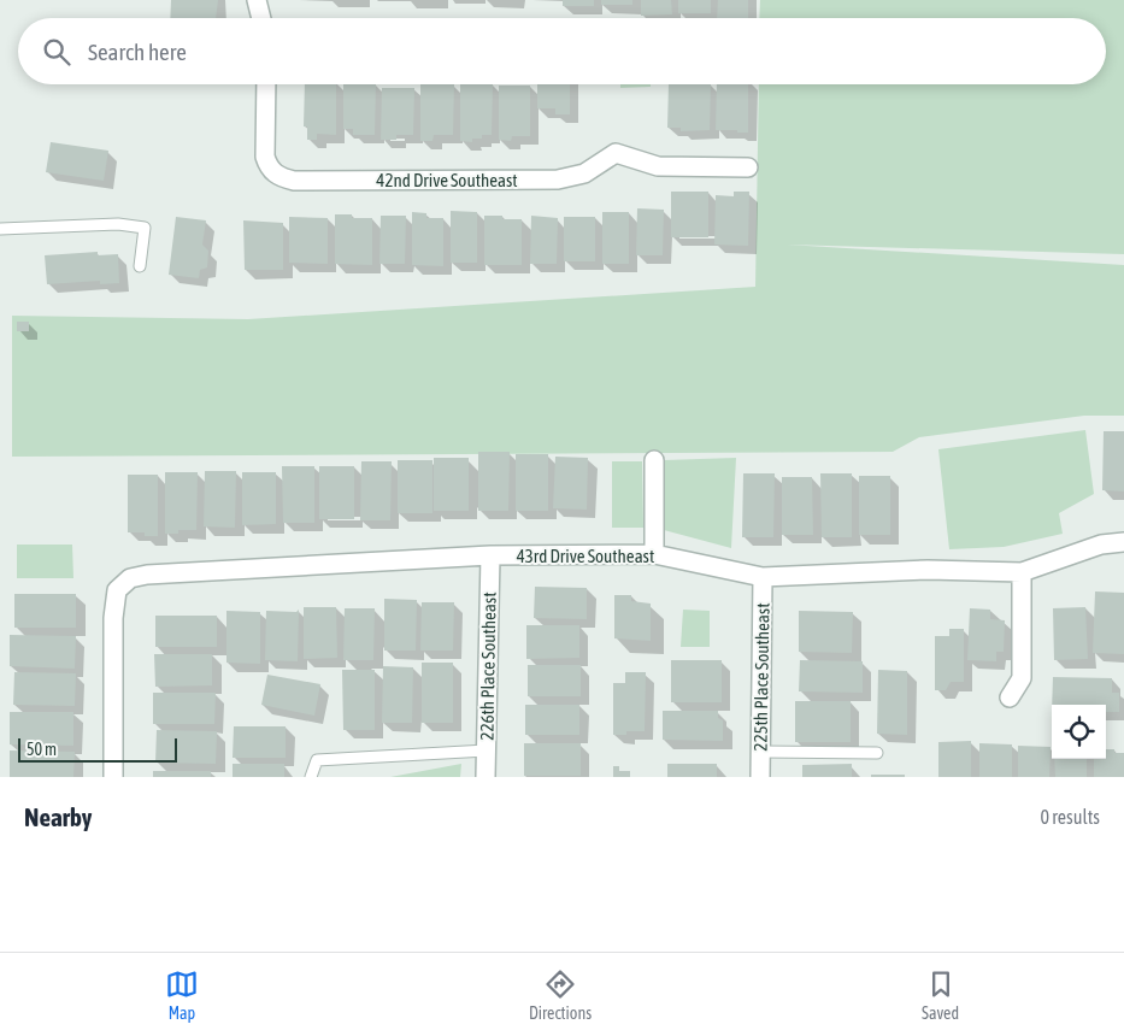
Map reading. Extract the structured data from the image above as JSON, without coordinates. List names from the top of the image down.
{
  "streets": {
    "street": [
      "42nd Drive Southeast",
      "43rd Drive Southeast",
      "226th Place Southeast",
      "225th Place Southeast"
    ]
  },
  "crossings": [
    ["43rd Drive Southeast", "226th Place Southeast"],
    ["43rd Drive Southeast", "225th Place Southeast"]
  ],
  "scale_bar": "50 m",
  "page": {
    "search": "Search here",
    "scale": "50 m",
    "heading": ["Nearby", "0 results"],
    "nav": ["Map", "Directions", "Saved"]
  }
}
